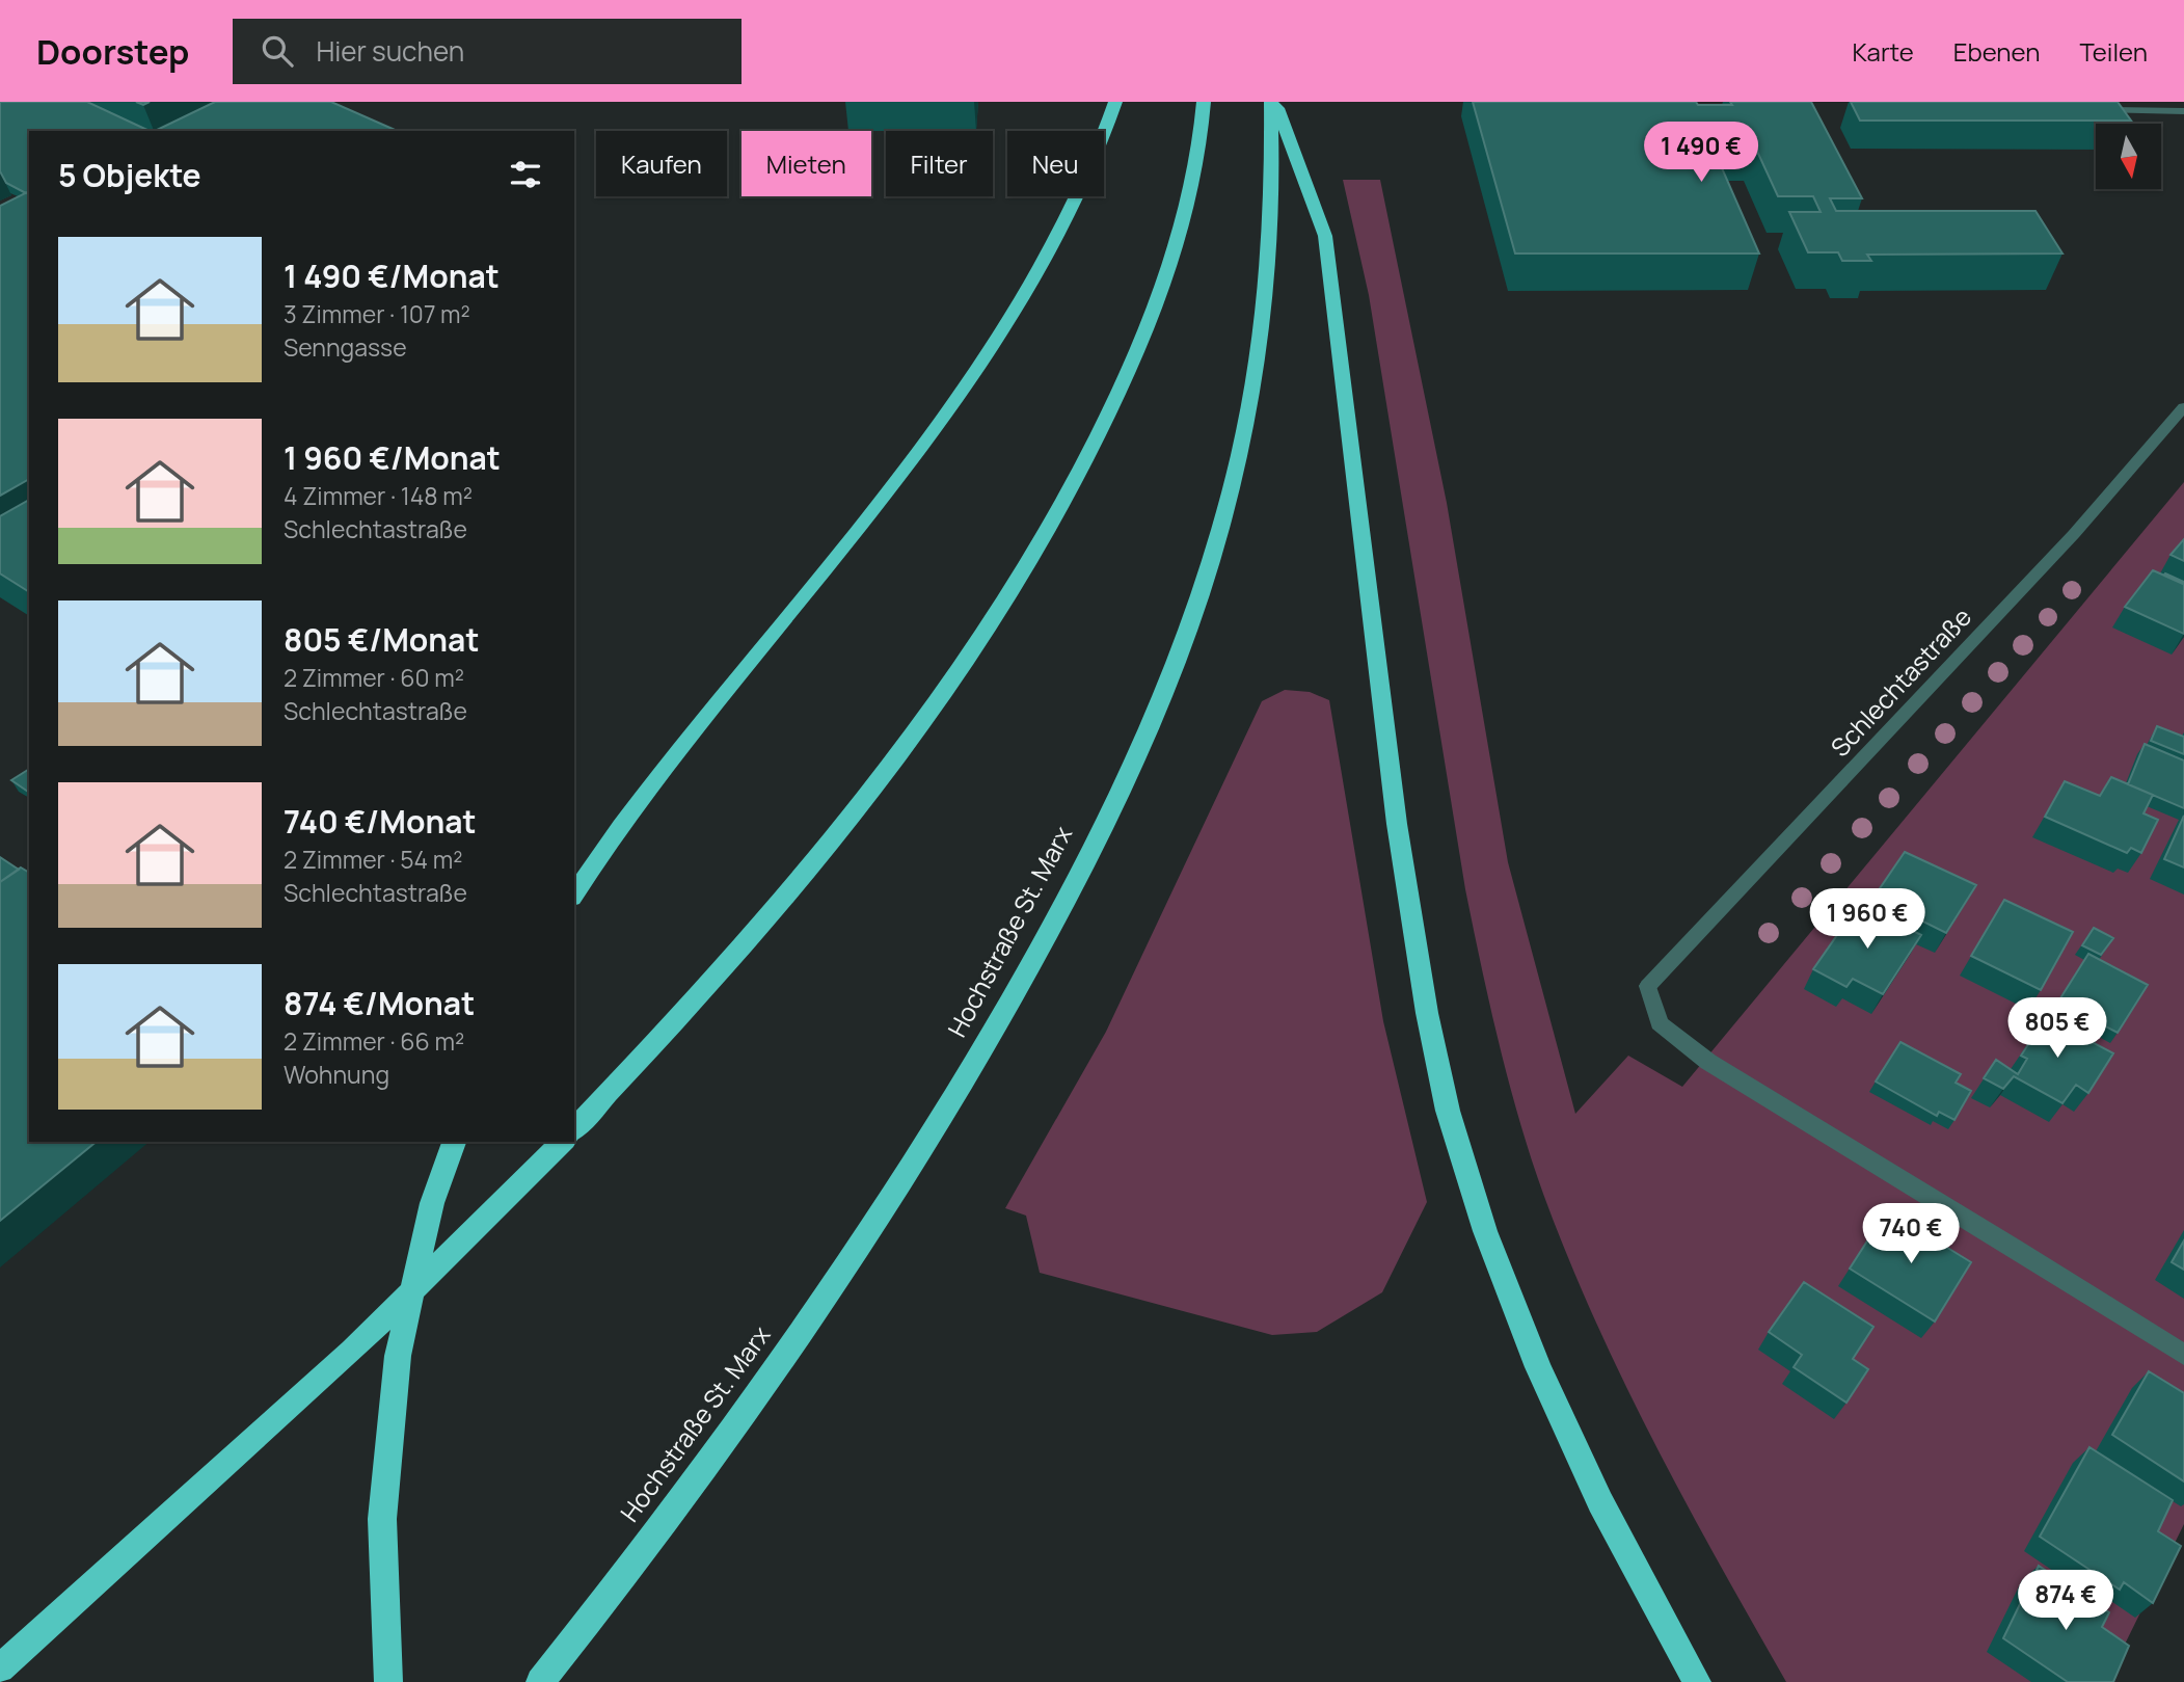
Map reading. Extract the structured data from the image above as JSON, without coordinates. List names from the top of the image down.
{
  "streets": {
    "highway": ["Hochstraße St. Marx"],
    "street": ["Schlechtastraße"]
  },
  "north": "bottom",
  "page": {
    "header": "Doorstep",
    "search": "Hier suchen",
    "nav": ["Karte", "Ebenen", "Teilen"],
    "price": [
      "1 490 €",
      "1 960 €",
      "805 €",
      "740 €",
      "874 €"
    ],
    "chip": [
      "Kaufen",
      "Mieten",
      "Filter",
      "Neu"
    ],
    "heading": "5 Objekte",
    "list": [
      {
        "name": "1 490 €/Monat",
        "note": "3 Zimmer · 107 m² · Senngasse"
      },
      {
        "name": "1 960 €/Monat",
        "note": "4 Zimmer · 148 m² · Schlechtastraße"
      },
      {
        "name": "805 €/Monat",
        "note": "2 Zimmer · 60 m² · Schlechtastraße"
      },
      {
        "name": "740 €/Monat",
        "note": "2 Zimmer · 54 m² · Schlechtastraße"
      },
      {
        "name": "874 €/Monat",
        "note": "2 Zimmer · 66 m² · Wohnung"
      }
    ]
  }
}
